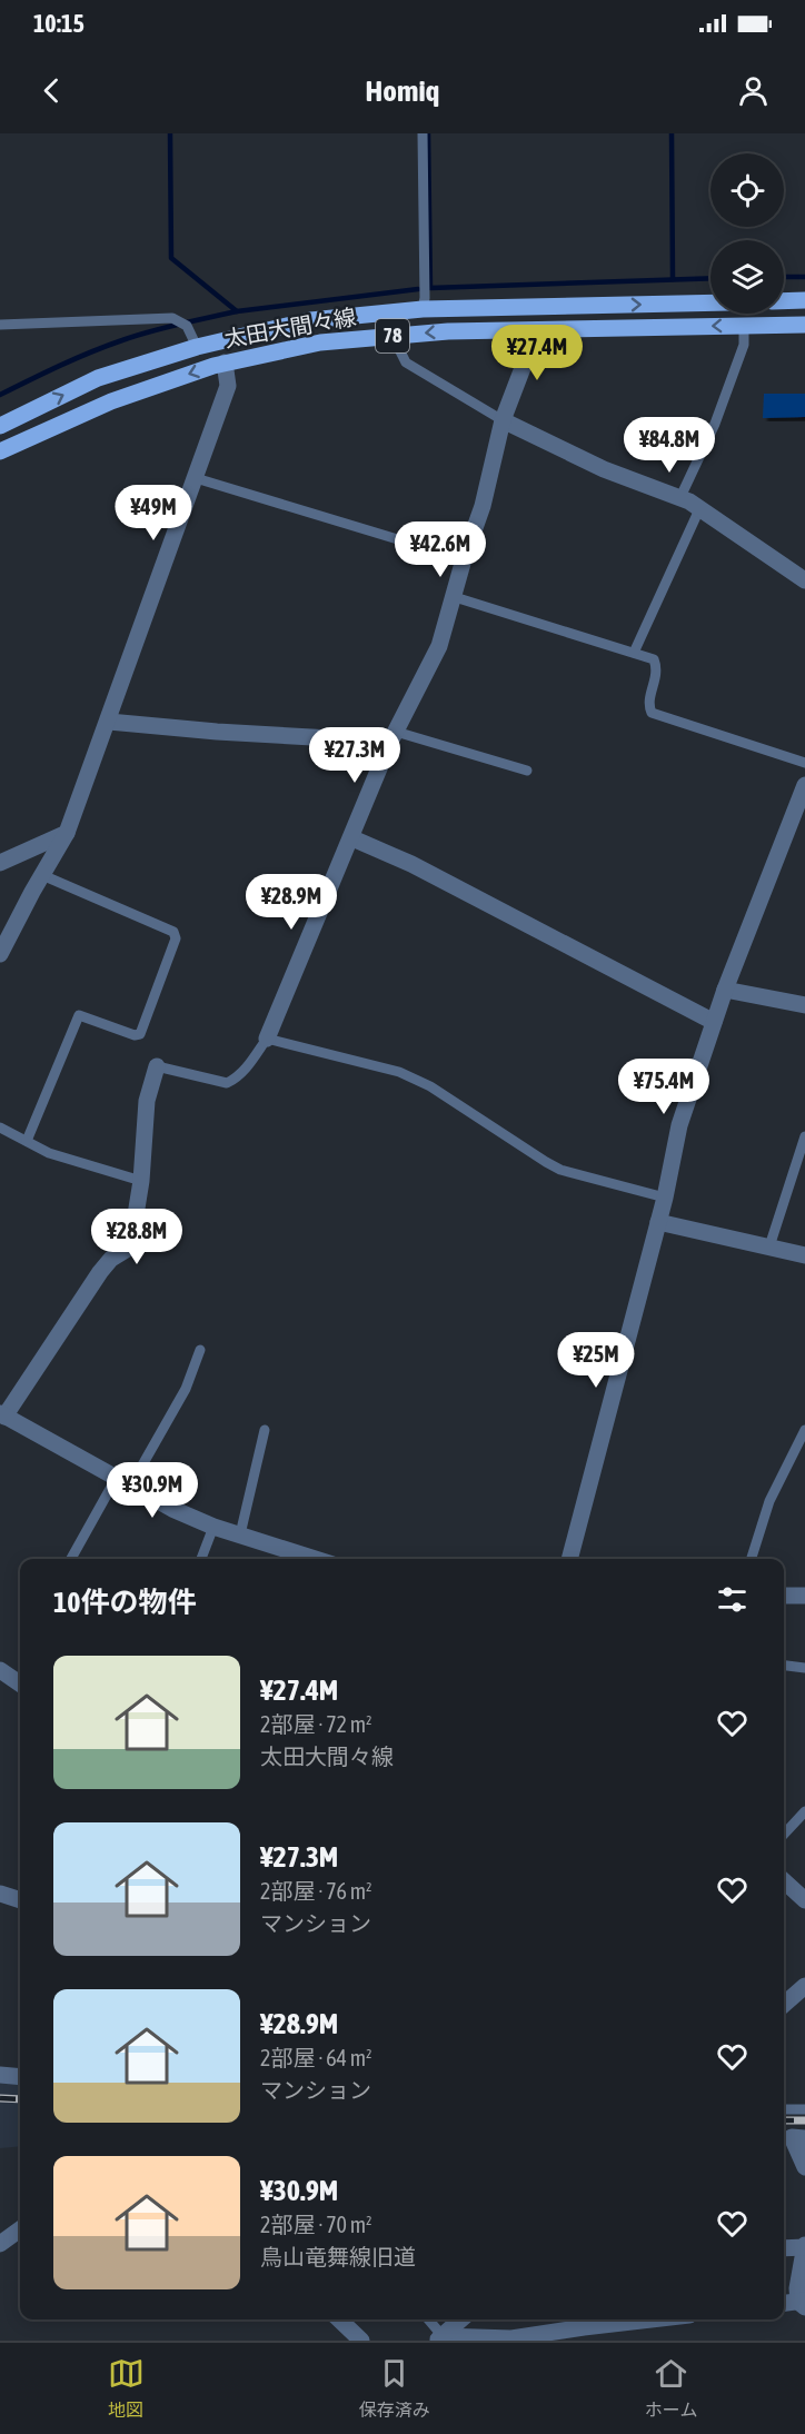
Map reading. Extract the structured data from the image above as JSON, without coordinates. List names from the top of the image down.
{
  "streets": {
    "main road": ["太田大間々線", "78"]
  },
  "page": {
    "status": "10:15",
    "header": "Homiq",
    "price": [
      "¥27.4M",
      "¥84.8M",
      "¥49M",
      "¥42.6M",
      "¥27.3M",
      "¥28.9M",
      "¥75.4M",
      "¥28.8M",
      "¥25M",
      "¥30.9M"
    ],
    "heading": "10件の物件",
    "list": [
      {
        "name": "¥27.4M",
        "note": "2部屋 · 72 m² · 太田大間々線"
      },
      {
        "name": "¥27.3M",
        "note": "2部屋 · 76 m² · マンション"
      },
      {
        "name": "¥28.9M",
        "note": "2部屋 · 64 m² · マンション"
      },
      {
        "name": "¥30.9M",
        "note": "2部屋 · 70 m² · 鳥山竜舞線旧道"
      }
    ],
    "tabs": ["地図", "保存済み", "ホーム"]
  }
}
